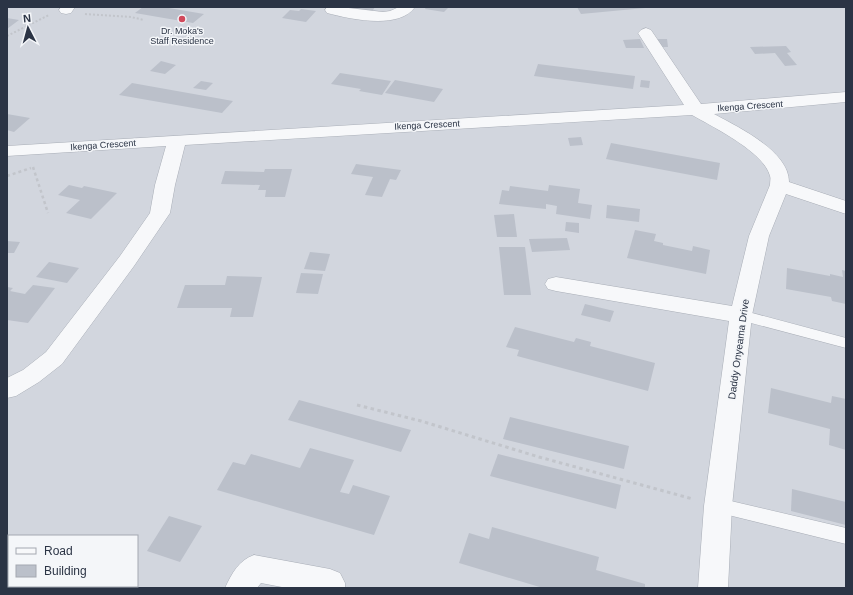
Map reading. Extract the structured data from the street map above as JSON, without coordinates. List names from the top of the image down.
{
  "streets": {
    "street": ["Ikenga Crescent", "Daddy Onyeama Drive"]
  },
  "places": ["Dr. Moka's Staff Residence"],
  "legend": ["Road", "Building"],
  "north": "top"
}
